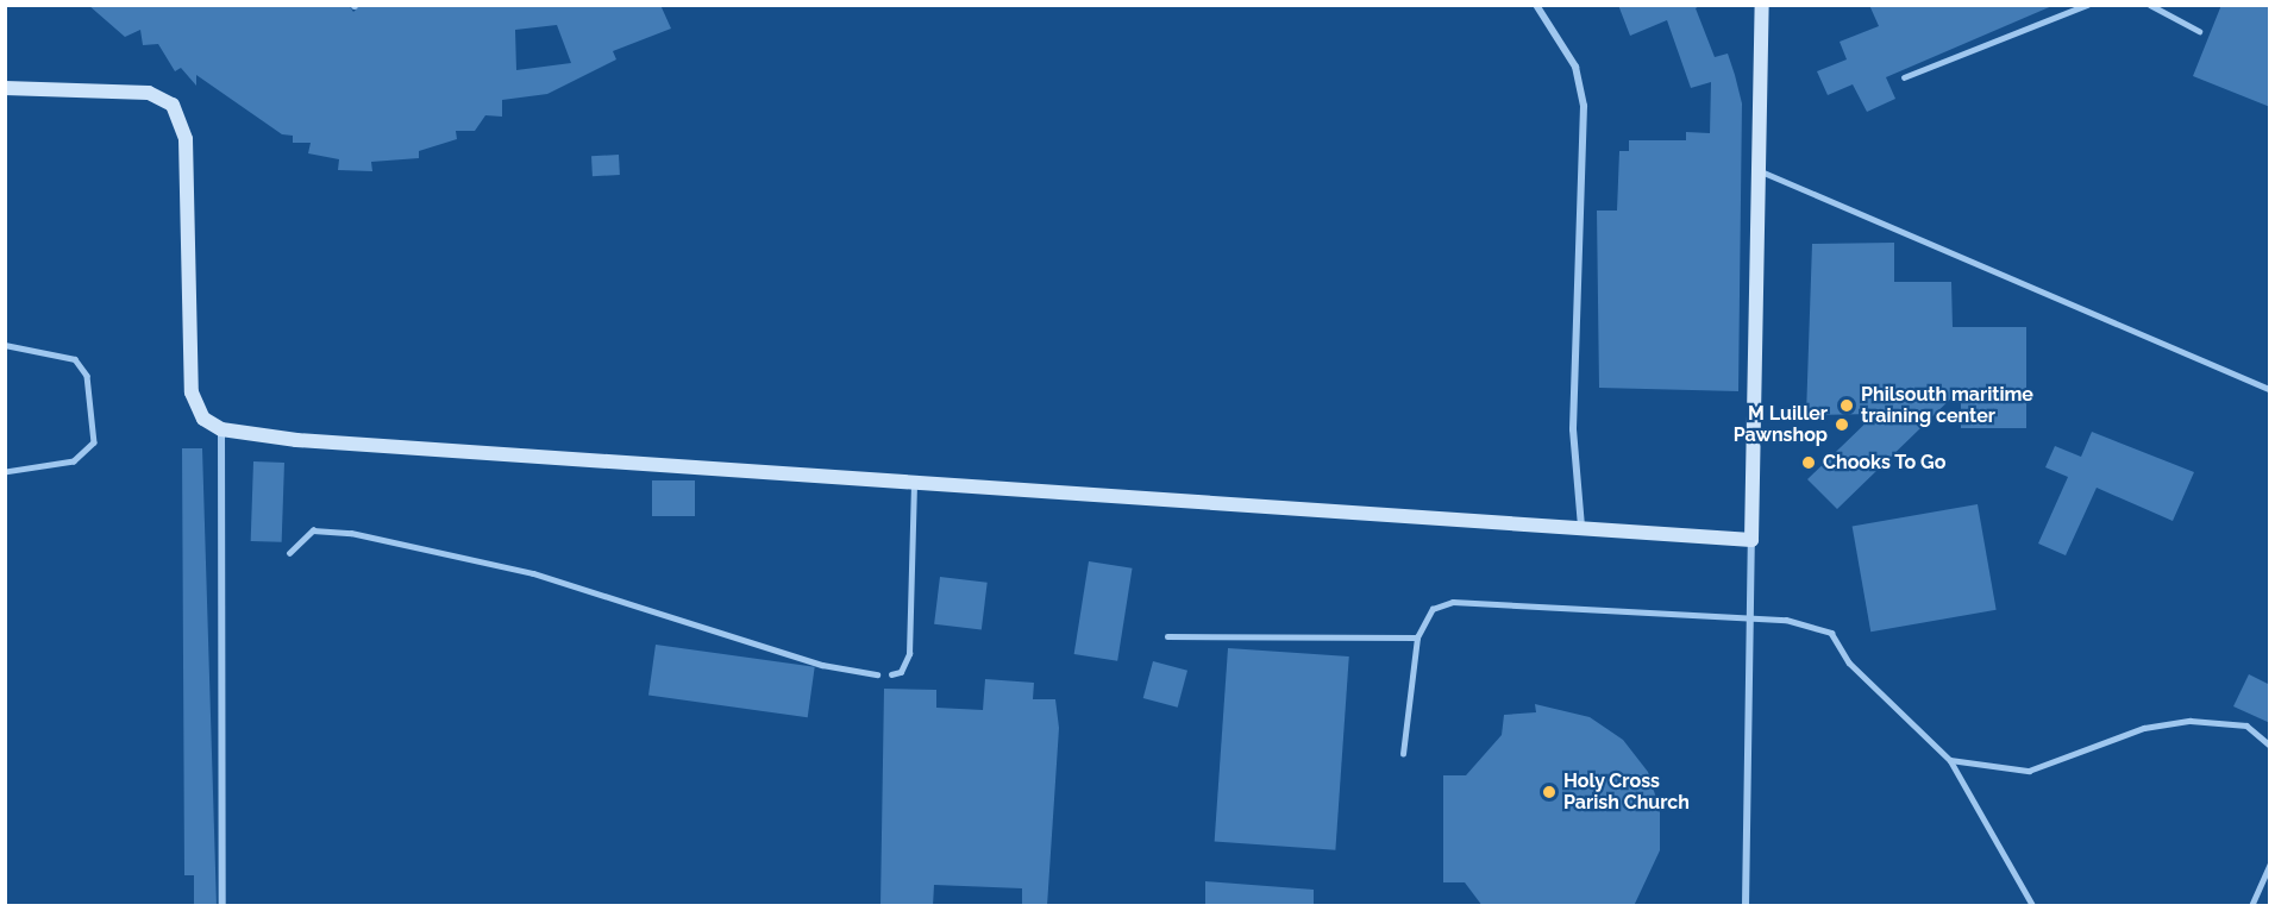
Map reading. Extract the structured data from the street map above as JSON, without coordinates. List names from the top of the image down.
{
  "places": [
    "Philsouth maritime training center",
    "M Luiller Pawnshop",
    "Chooks To Go",
    "Holy Cross Parish Church"
  ]
}
